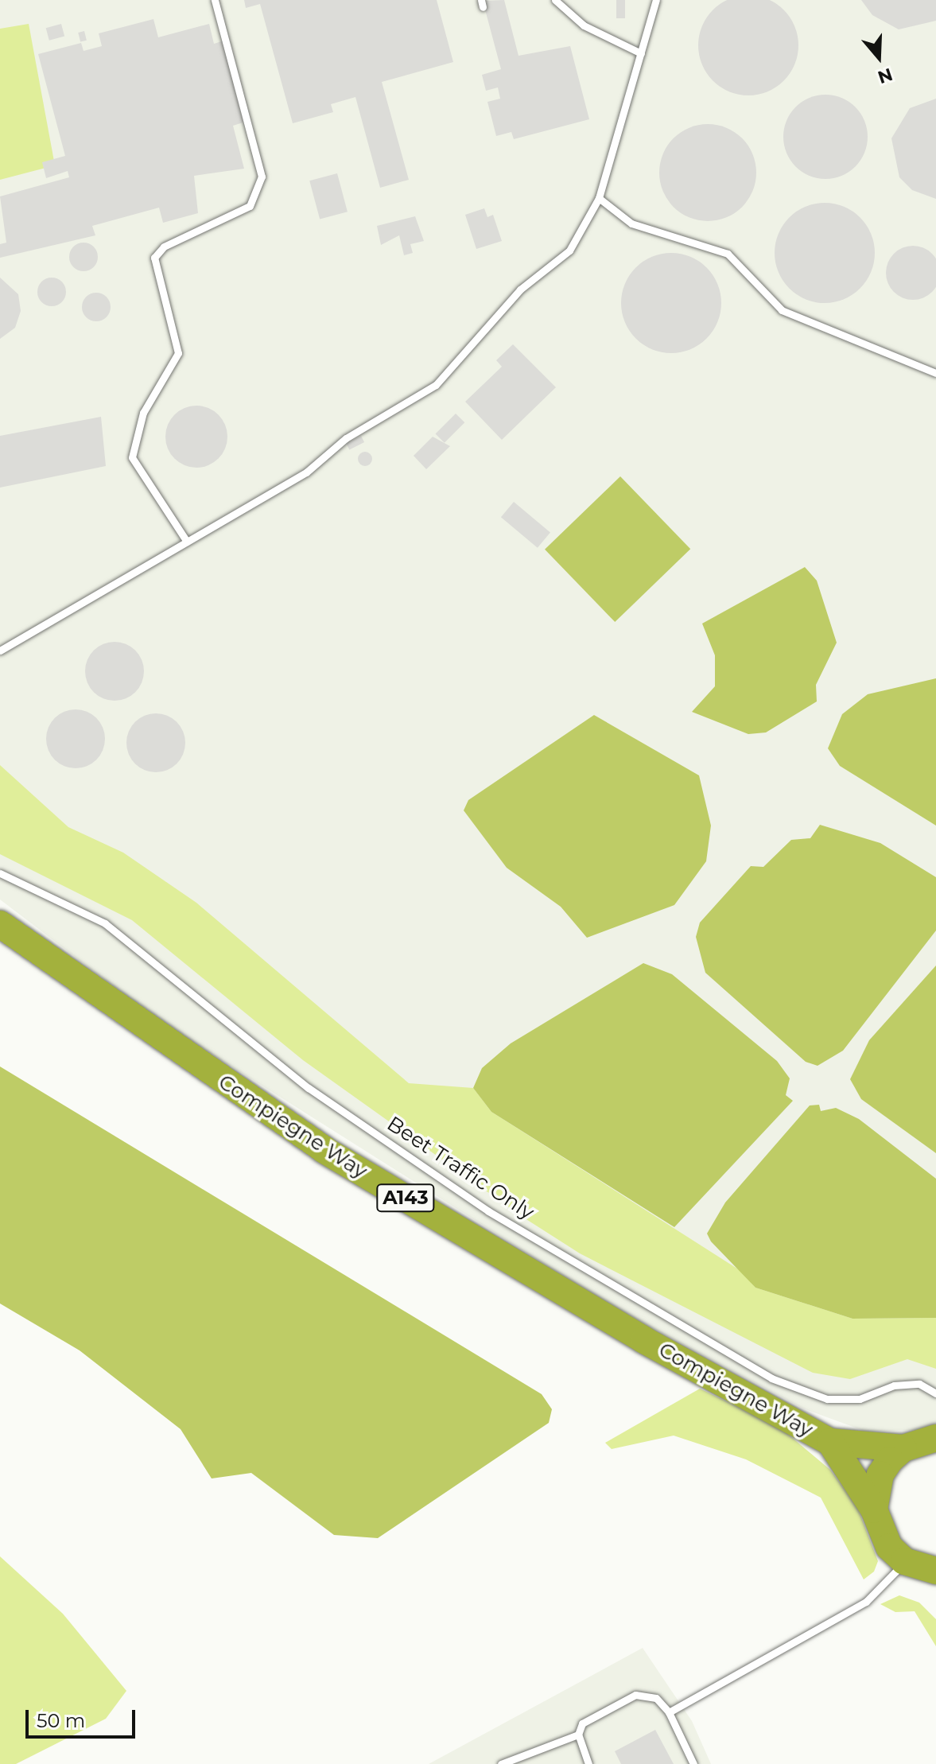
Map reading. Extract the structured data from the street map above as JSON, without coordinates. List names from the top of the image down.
{
  "streets": {
    "highway": ["Compiegne Way", "A143"],
    "lane": ["Beet Traffic Only"]
  },
  "scale_bar": "50 m",
  "north": "bottom"
}
